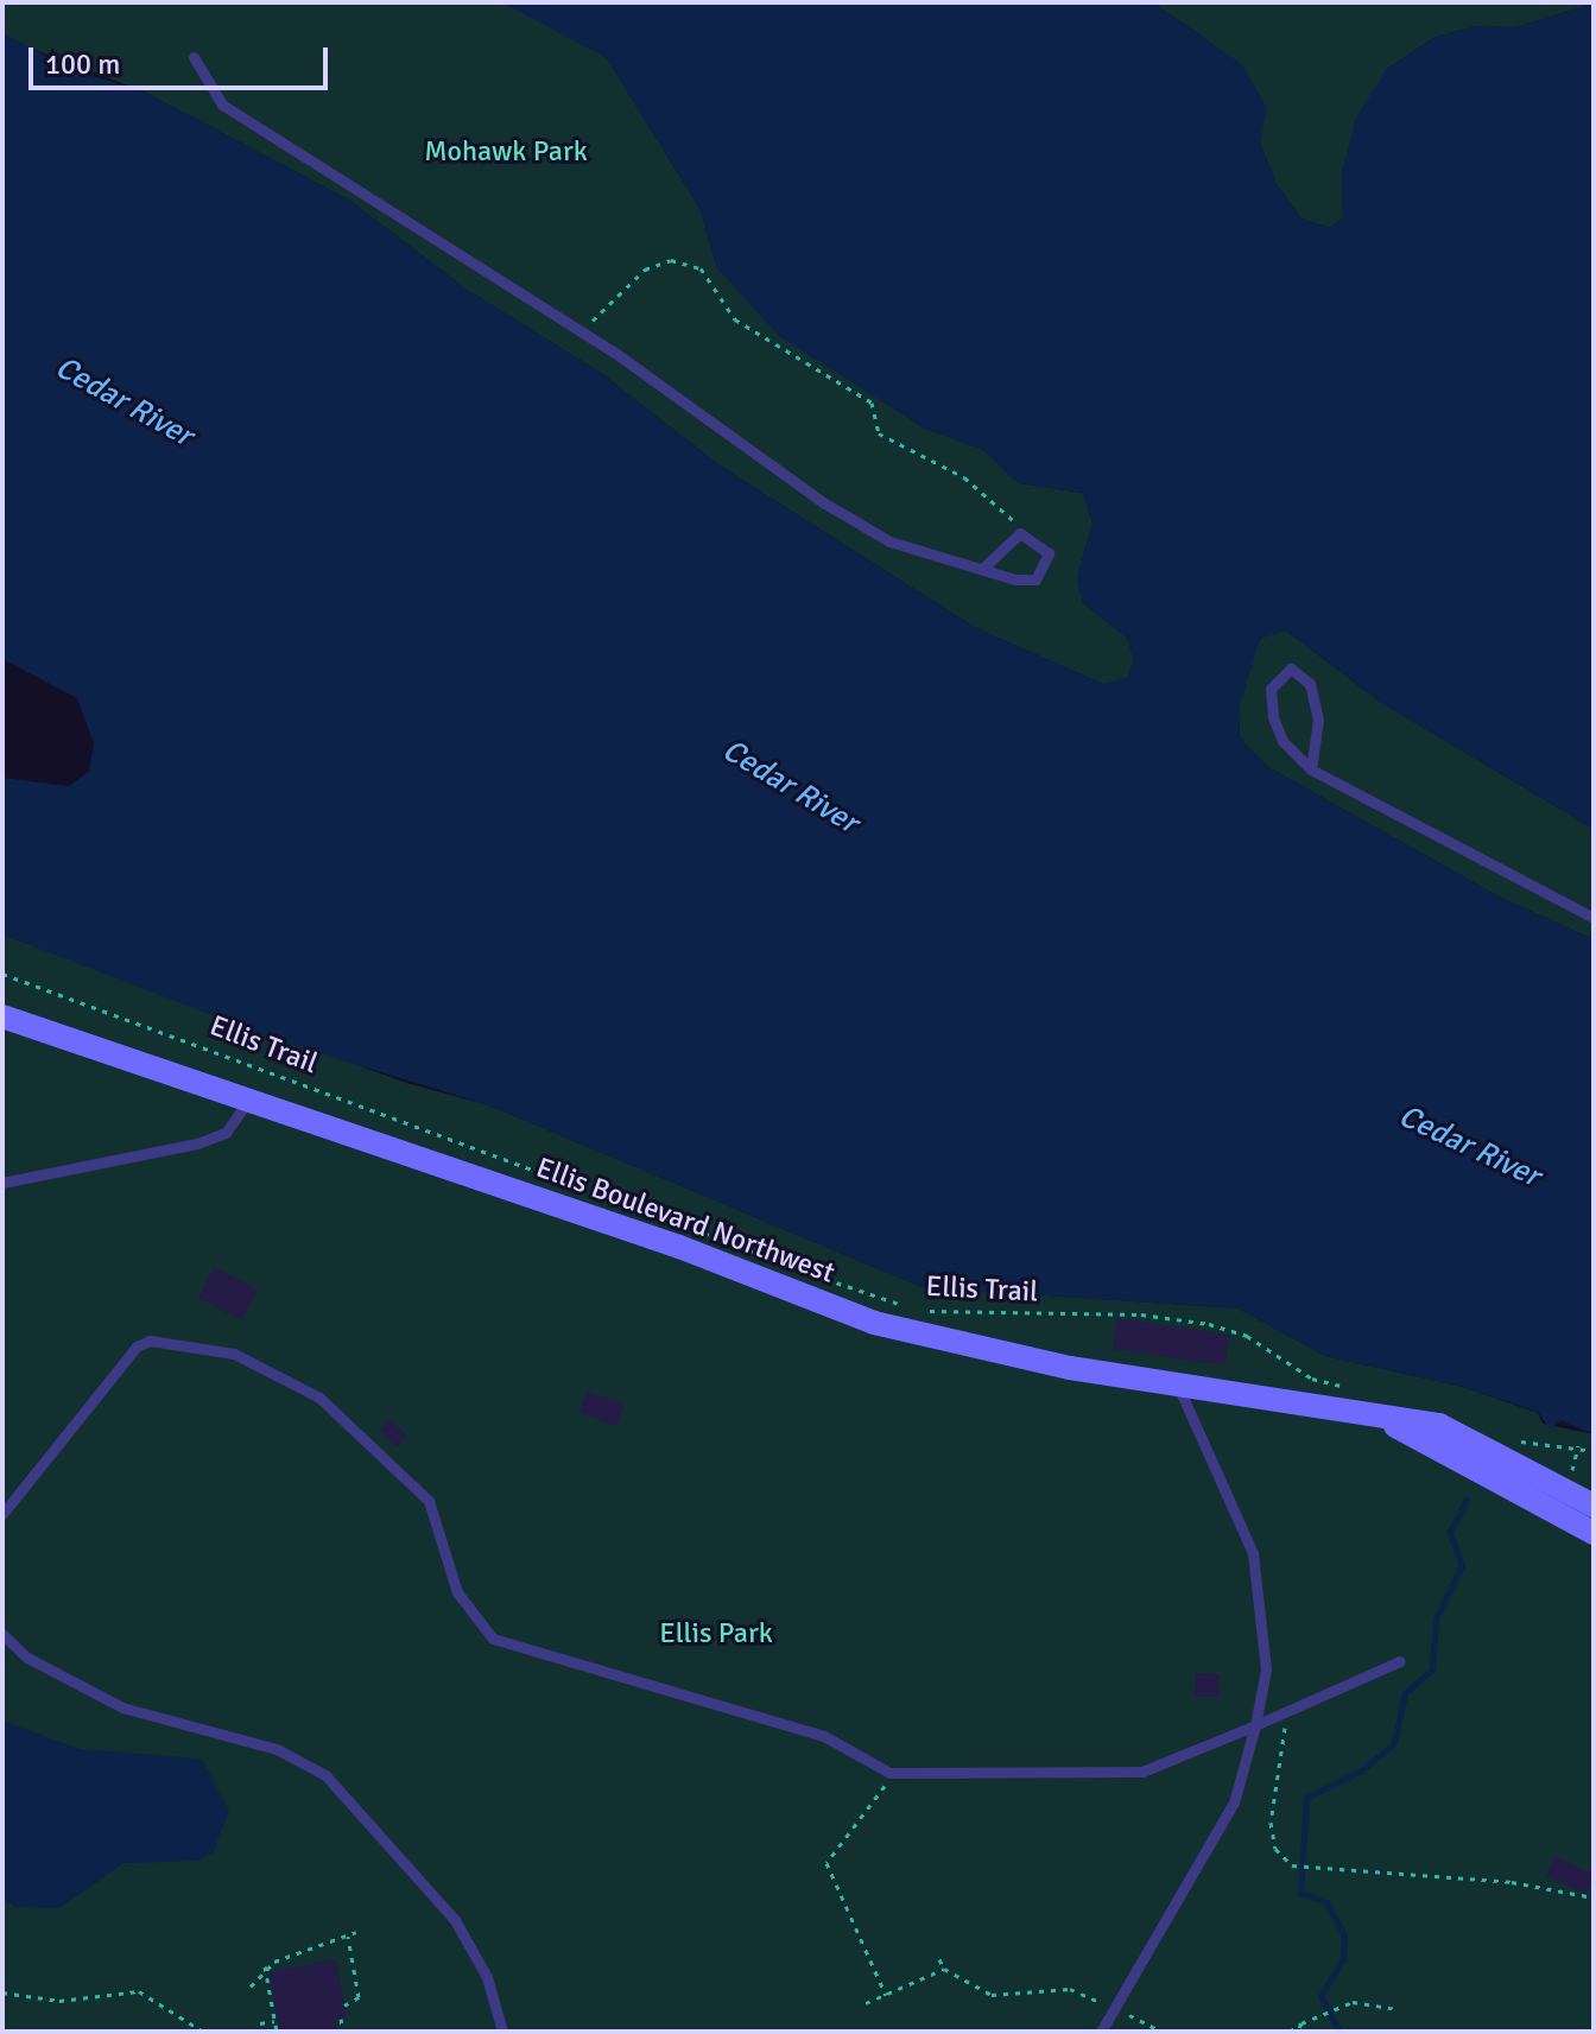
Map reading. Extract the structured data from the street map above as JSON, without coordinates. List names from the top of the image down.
{
  "streets": {
    "street": ["Ellis Boulevard Northwest"],
    "path": ["Ellis Trail"]
  },
  "crossings": [
    ["Ellis Trail", "Ellis Boulevard Northwest"]
  ],
  "water": ["Cedar River"],
  "parks": ["Mohawk Park", "Ellis Park"],
  "scale_bar": "100 m"
}
